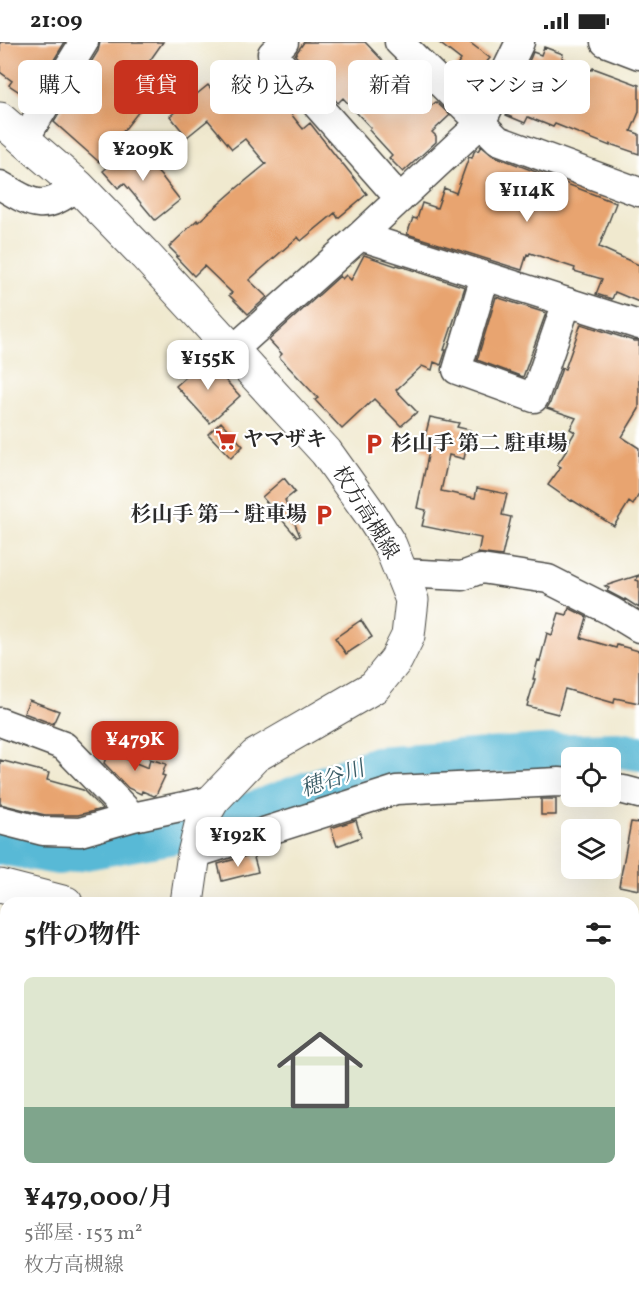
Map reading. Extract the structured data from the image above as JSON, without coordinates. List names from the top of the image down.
{
  "streets": {
    "main road": ["枚方高槻線"]
  },
  "water": ["穂谷川"],
  "places": {
    "supermarket": ["ヤマザキ"],
    "parking": ["杉山手 第二 駐車場", "杉山手 第一 駐車場"]
  },
  "page": {
    "status": "21:09",
    "chip": [
      "購入",
      "賃貸",
      "絞り込み",
      "新着",
      "マンション"
    ],
    "price": [
      "¥209K",
      "¥114K",
      "¥155K",
      "¥479K",
      "¥192K"
    ],
    "heading": "5件の物件",
    "list": [
      {
        "name": "¥479,000/月",
        "note": "5部屋 · 153 m² · 枚方高槻線"
      }
    ]
  }
}
